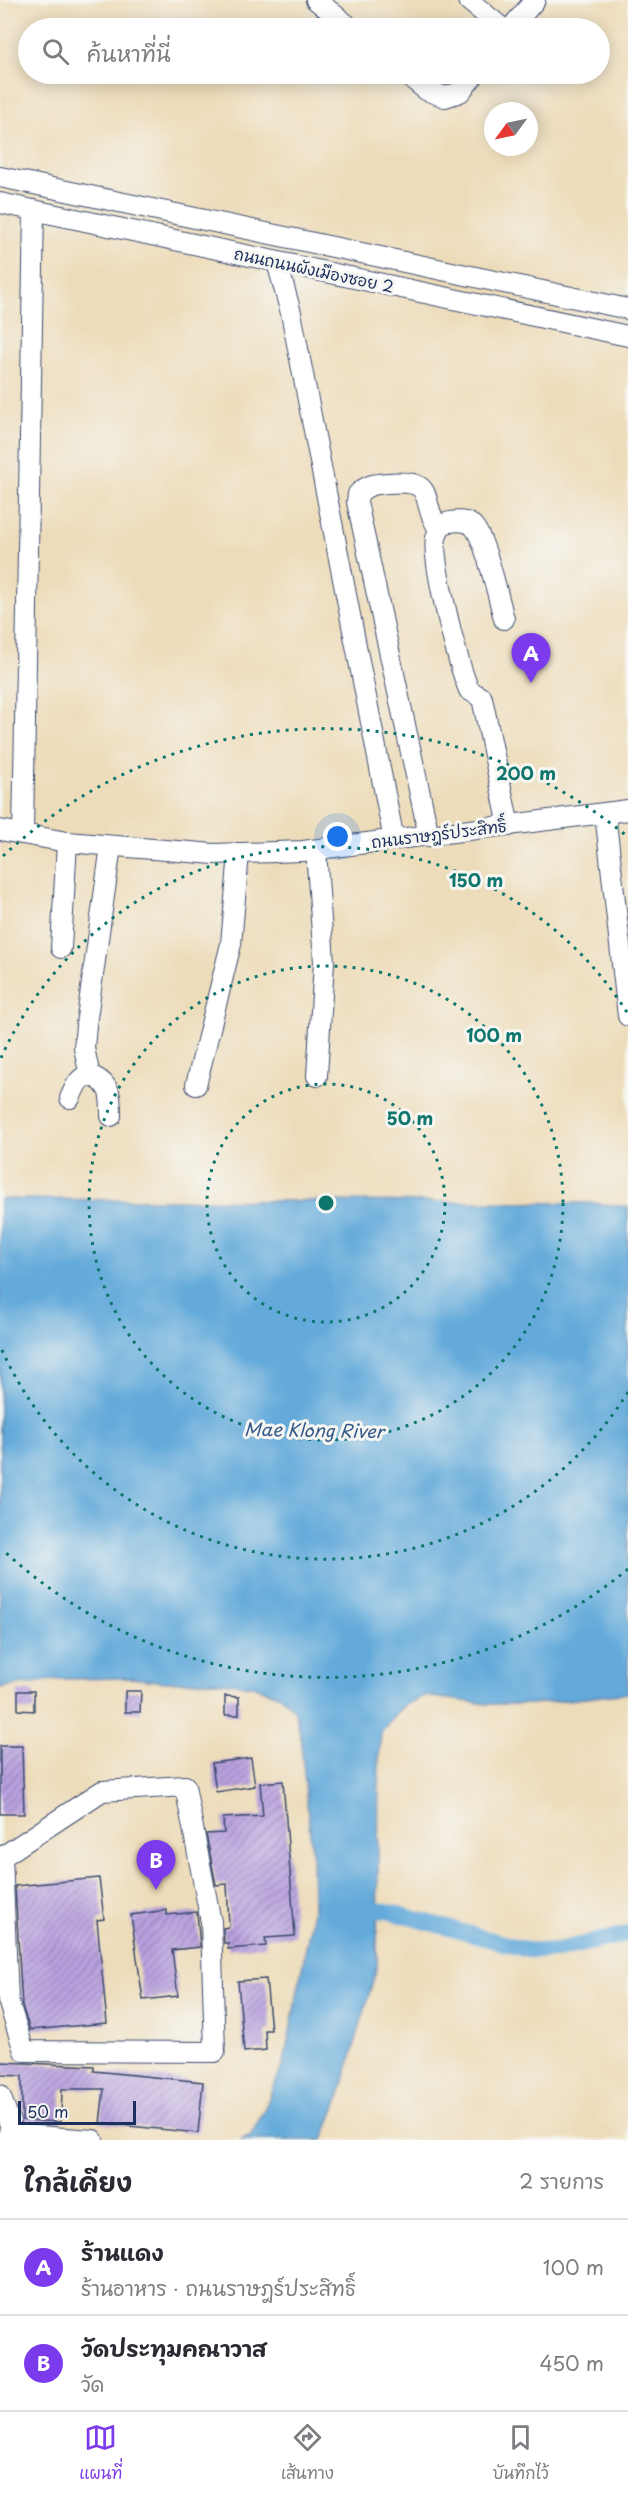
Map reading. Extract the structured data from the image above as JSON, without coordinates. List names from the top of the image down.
{
  "streets": {
    "street": ["ถนนถนนผังเมืองซอย 2", "ถนนราษฎร์ประสิทธิ์"]
  },
  "water": ["Mae Klong River"],
  "scale_bar": "50 m",
  "north": "bottom left",
  "page": {
    "search": "ค้นหาที่นี่",
    "pins": ["A", "B"],
    "scale": "50 m",
    "heading": ["ใกล้เคียง", "2 รายการ"],
    "list": [
      {
        "mark": "A",
        "name": "ร้านแดง",
        "note": "ร้านอาหาร · ถนนราษฎร์ประสิทธิ์",
        "value": "100 m"
      },
      {
        "mark": "B",
        "name": "วัดประทุมคณาวาส",
        "note": "วัด",
        "value": "450 m"
      }
    ],
    "nav": ["แผนที่", "เส้นทาง", "บันทึกไว้"]
  },
  "rings": [
    "200 m",
    "150 m",
    "100 m",
    "50 m"
  ]
}
